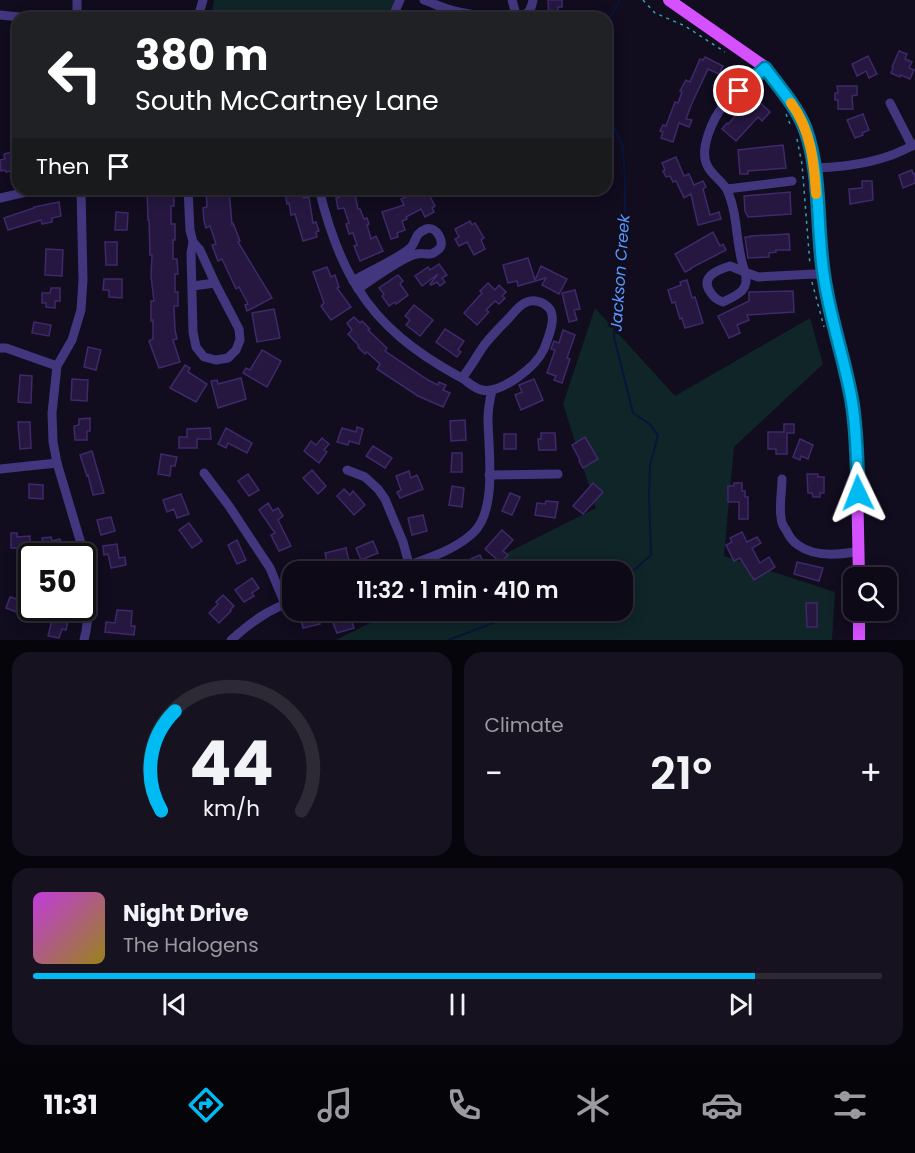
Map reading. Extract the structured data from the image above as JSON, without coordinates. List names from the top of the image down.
{
  "water": ["Jackson Creek"],
  "page": {
    "turn": ["380 m", "South McCartney Lane"],
    "then": "Then",
    "limit": "50",
    "trip": "11:32 · 1 min · 410 m",
    "tile": "Climate",
    "heat": ["−", "21°", "+"],
    "song": ["Night Drive", "The Halogens"],
    "tabs": "11:31",
    "gauge": ["44", "km/h"]
  }
}
